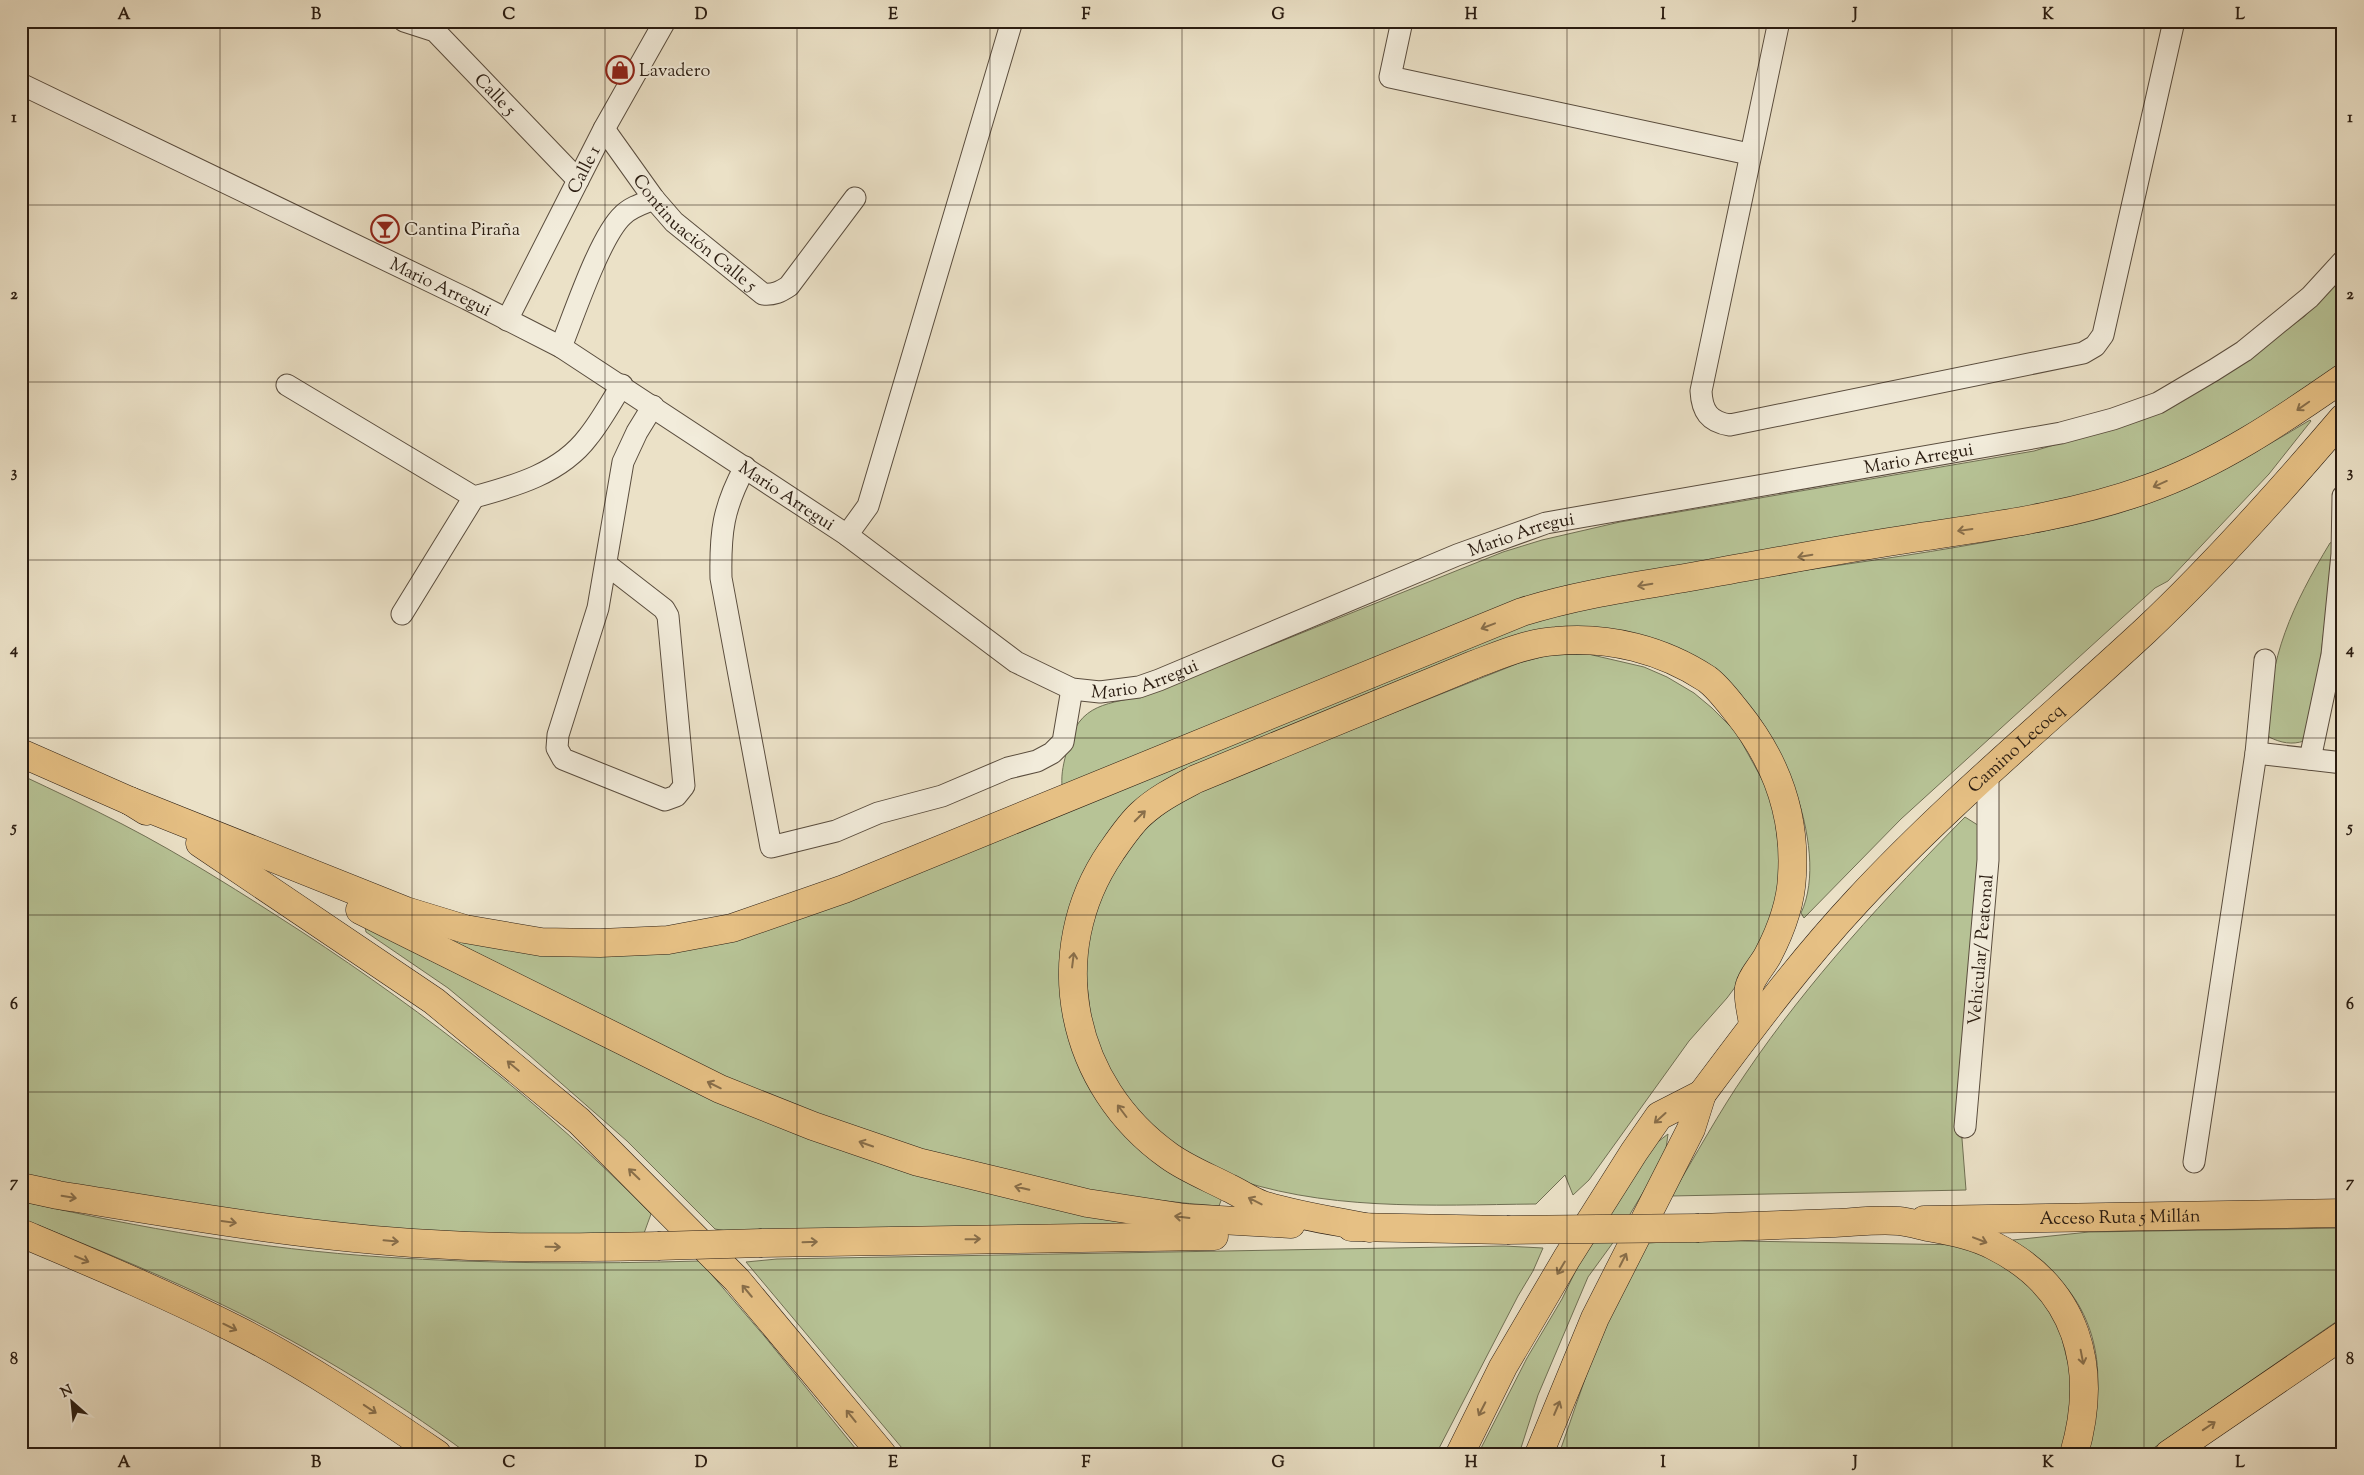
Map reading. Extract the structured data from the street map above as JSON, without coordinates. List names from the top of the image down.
{
  "streets": {
    "main road": ["Camino Lecocq", "Acceso Ruta 5 Millán"],
    "street": [
      "Calle 5",
      "Calle 1",
      "Continuación Calle 5",
      "Mario Arregui",
      "Vehicular/ Peatonal"
    ]
  },
  "crossings": [
    ["Calle 5", "Calle 1"],
    ["Calle 1", "Continuación Calle 5"],
    ["Calle 1", "Mario Arregui"],
    ["Camino Lecocq", "Vehicular/ Peatonal"]
  ],
  "places": {
    "shop": ["Lavadero"],
    "bar": ["Cantina Piraña"]
  },
  "north": "top left",
  "grid": {
    "columns": [
      "A",
      "B",
      "C",
      "D",
      "E",
      "F",
      "G",
      "H",
      "I",
      "J",
      "K",
      "L"
    ],
    "rows": [
      "1",
      "2",
      "3",
      "4",
      "5",
      "6",
      "7",
      "8"
    ]
  }
}
